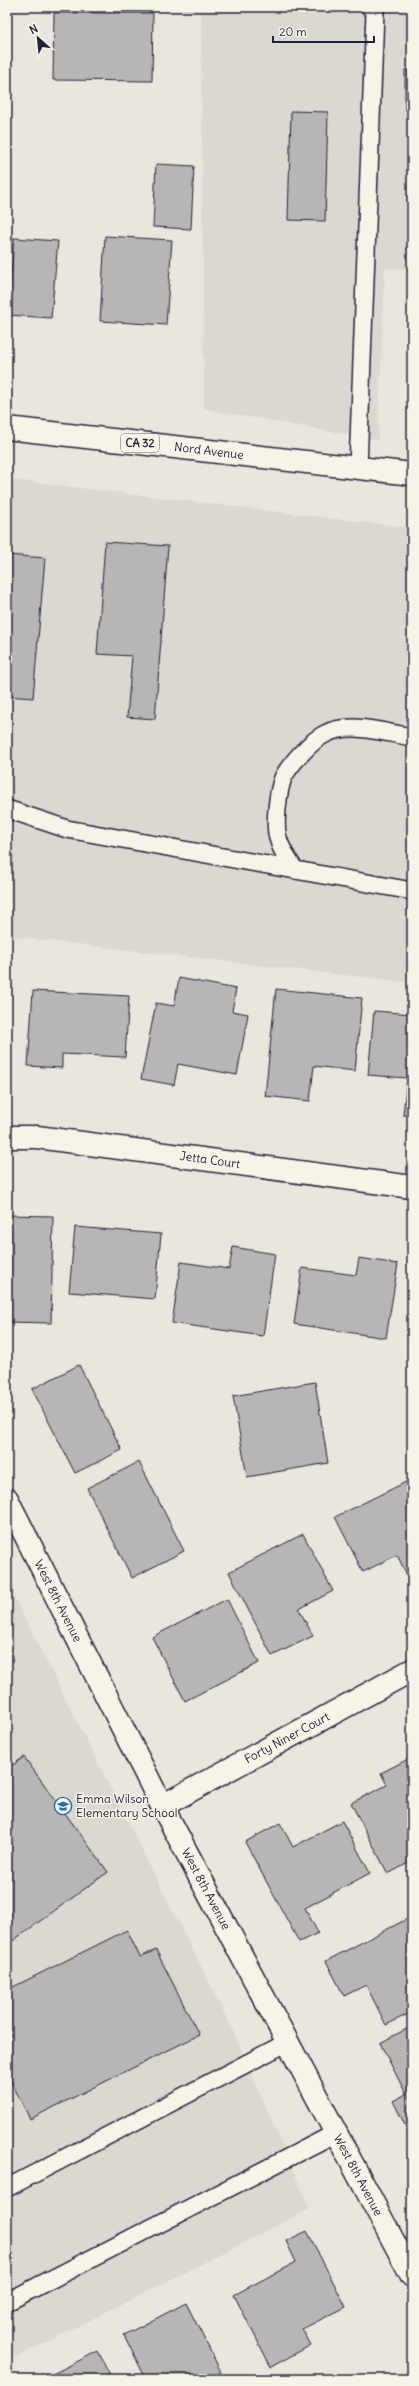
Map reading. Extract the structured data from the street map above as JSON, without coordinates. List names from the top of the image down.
{
  "streets": {
    "street": [
      "CA 32",
      "Nord Avenue",
      "Jetta Court",
      "West 8th Avenue",
      "Forty Niner Court"
    ]
  },
  "crossings": [
    ["West 8th Avenue", "Forty Niner Court"]
  ],
  "places": {
    "school or university": ["Emma Wilson Elementary School"]
  },
  "scale_bar": "20 m",
  "north": "top left"
}
